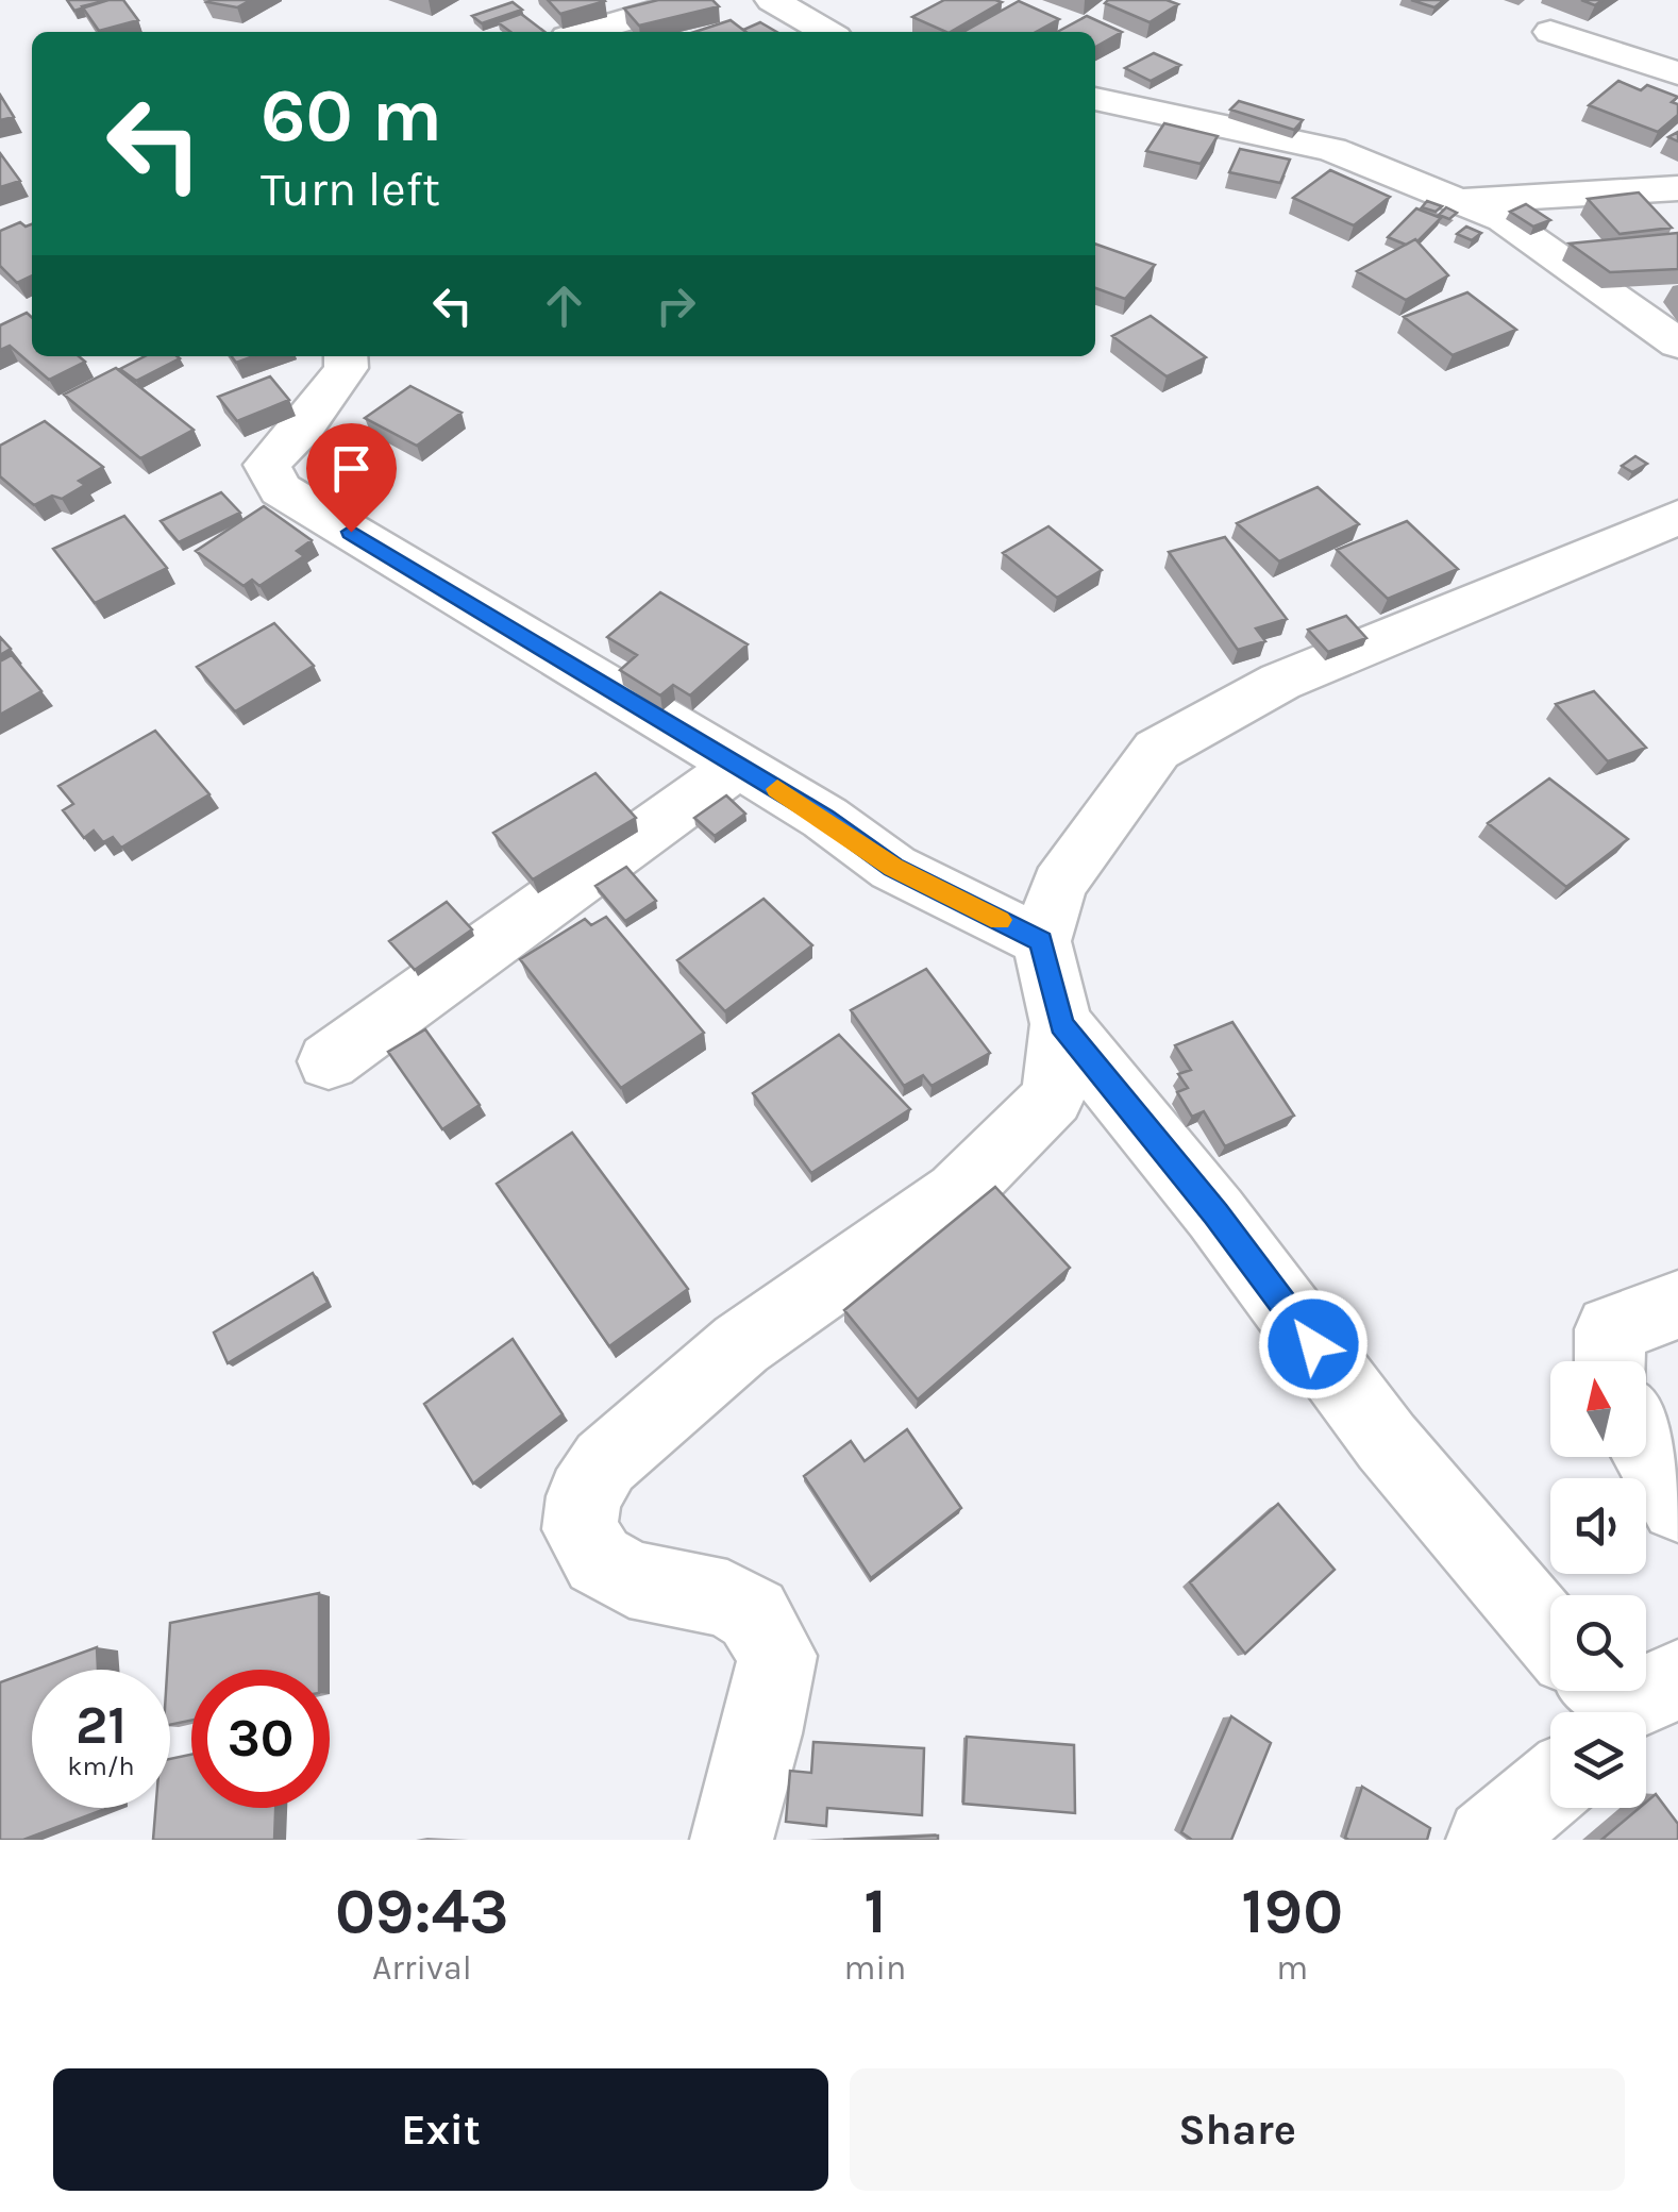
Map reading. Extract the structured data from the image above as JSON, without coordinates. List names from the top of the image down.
{
  "north": "top",
  "page": {
    "turn": ["60 m", "Turn left"],
    "speed": "21 km/h",
    "limit": "30",
    "eta": [
      "09:43",
      "Arrival",
      "1",
      "min",
      "190",
      "m"
    ],
    "buttons": ["Exit", "Share"]
  }
}
